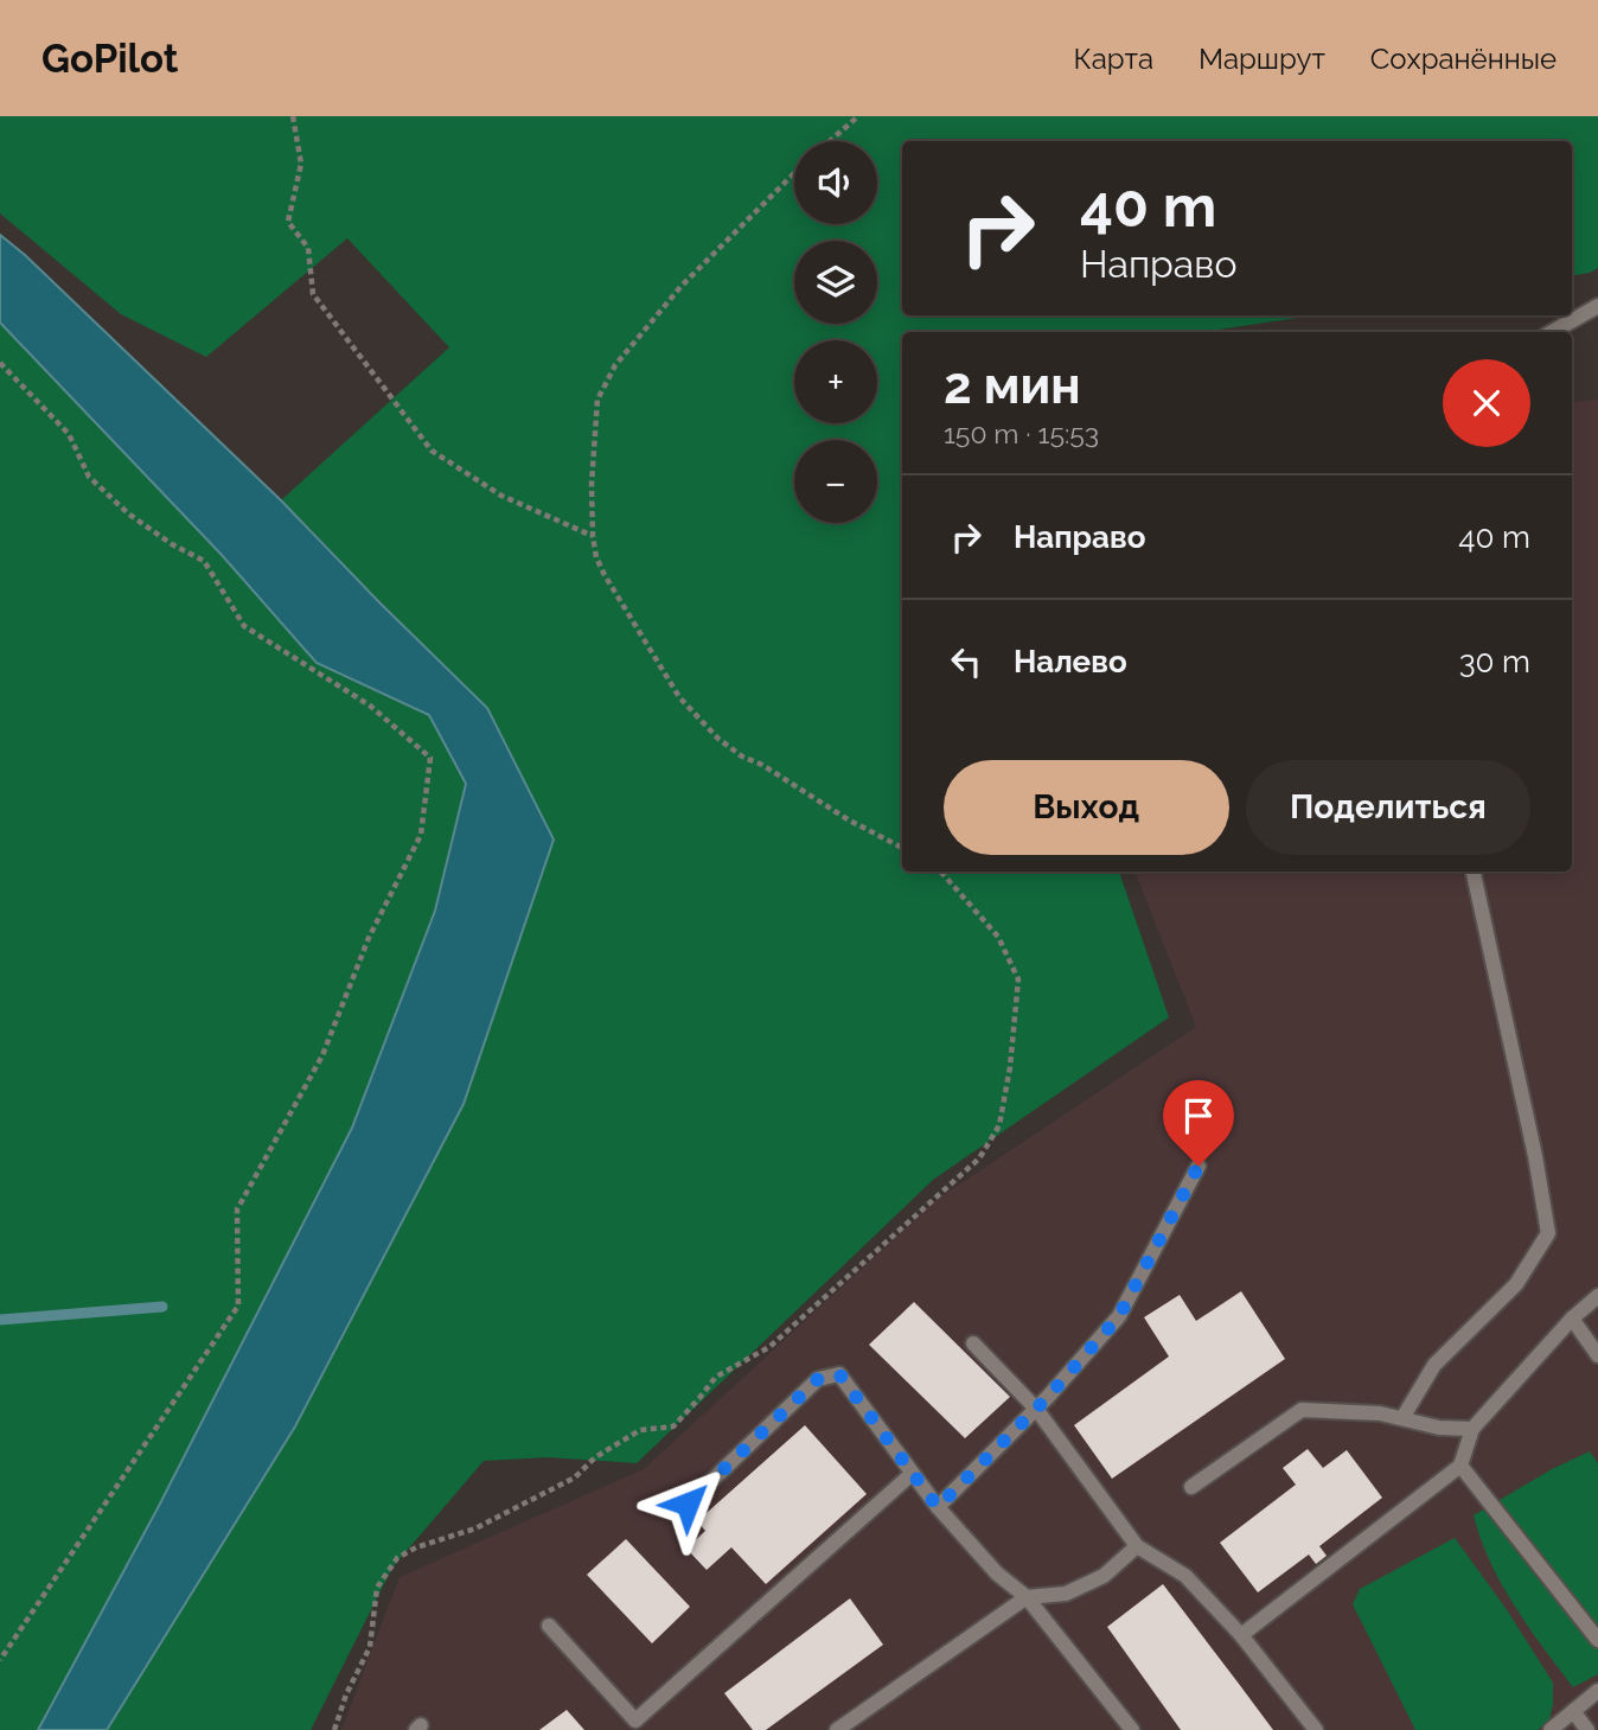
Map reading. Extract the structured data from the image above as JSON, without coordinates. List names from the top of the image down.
{
  "page": {
    "header": "GoPilot",
    "nav": ["Карта", "Маршрут", "Сохранённые"],
    "map_buttons": ["+", "−"],
    "turn": ["40 m", "Направо"],
    "heading": ["2 мин", "150 m · 15:53"],
    "list": [
      {
        "name": "Направо",
        "value": "40 m"
      },
      {
        "name": "Налево",
        "value": "30 m"
      }
    ],
    "buttons": ["Выход", "Поделиться"]
  }
}
